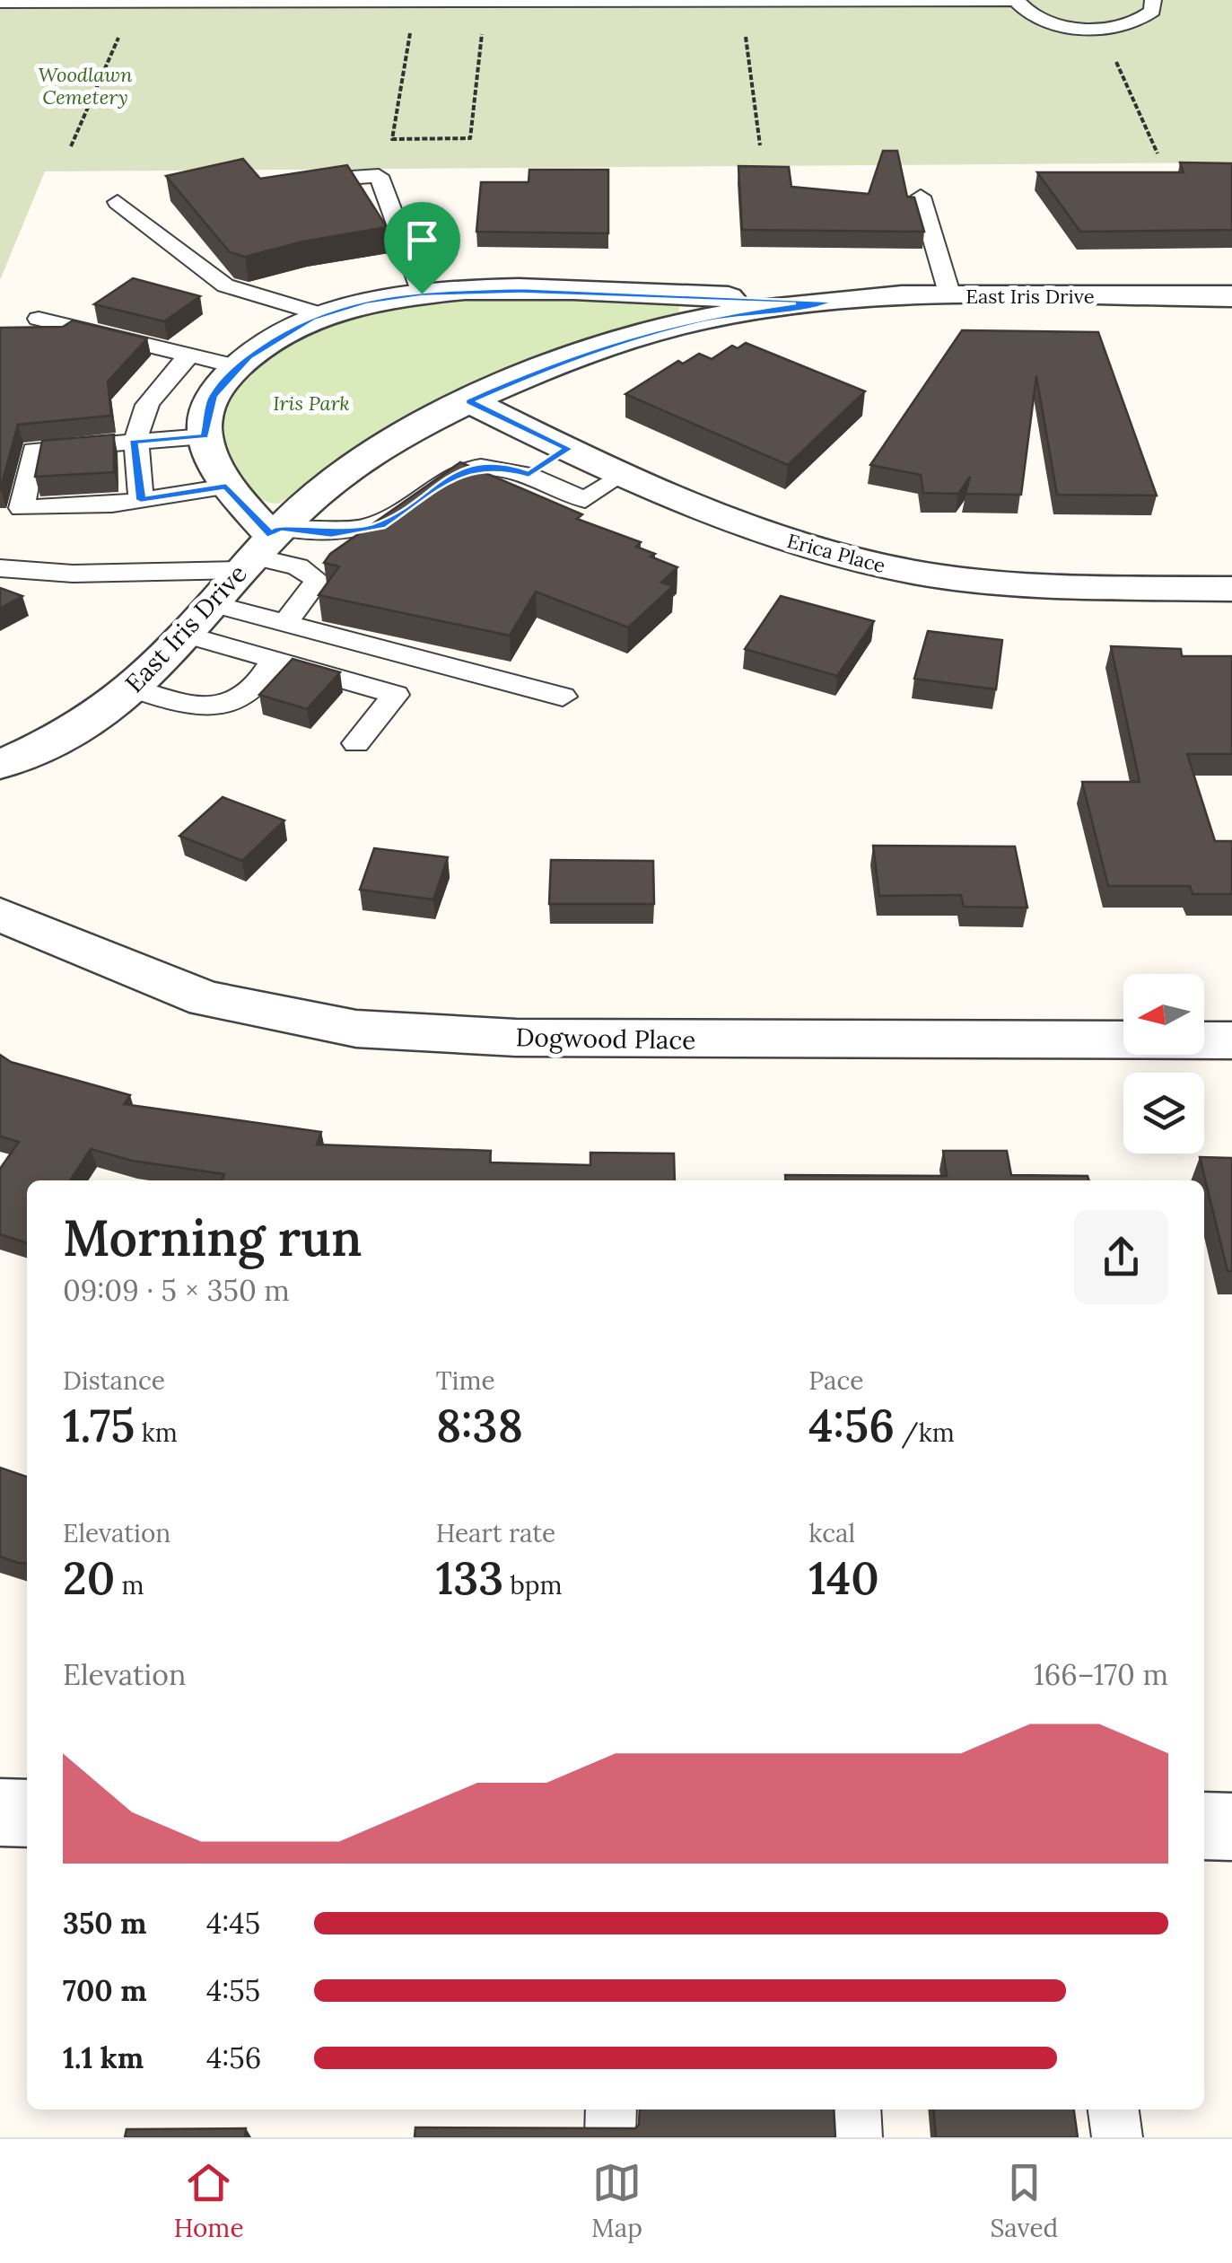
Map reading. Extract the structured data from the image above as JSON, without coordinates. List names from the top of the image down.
{
  "streets": {
    "street": ["East Iris Drive", "Erica Place", "Dogwood Place"]
  },
  "crossings": [
    ["East Iris Drive", "Erica Place"]
  ],
  "parks": ["Woodlawn Cemetery", "Iris Park"],
  "north": "left",
  "page": {
    "heading": ["Morning run", "09:09 · 5 × 350 m"],
    "stats": [
      ["Distance", "1.75 km"],
      ["Time", "8:38"],
      ["Pace", "4:56 /km"],
      ["Elevation", "20 m"],
      ["Heart rate", "133 bpm"],
      ["kcal", "140"]
    ],
    "chart": ["Elevation", "166–170 m"],
    "list": [
      {
        "name": "350 m",
        "note": "4:45"
      },
      {
        "name": "700 m",
        "note": "4:55"
      },
      {
        "name": "1.1 km",
        "note": "4:56"
      }
    ],
    "tabs": ["Home", "Map", "Saved"]
  }
}
